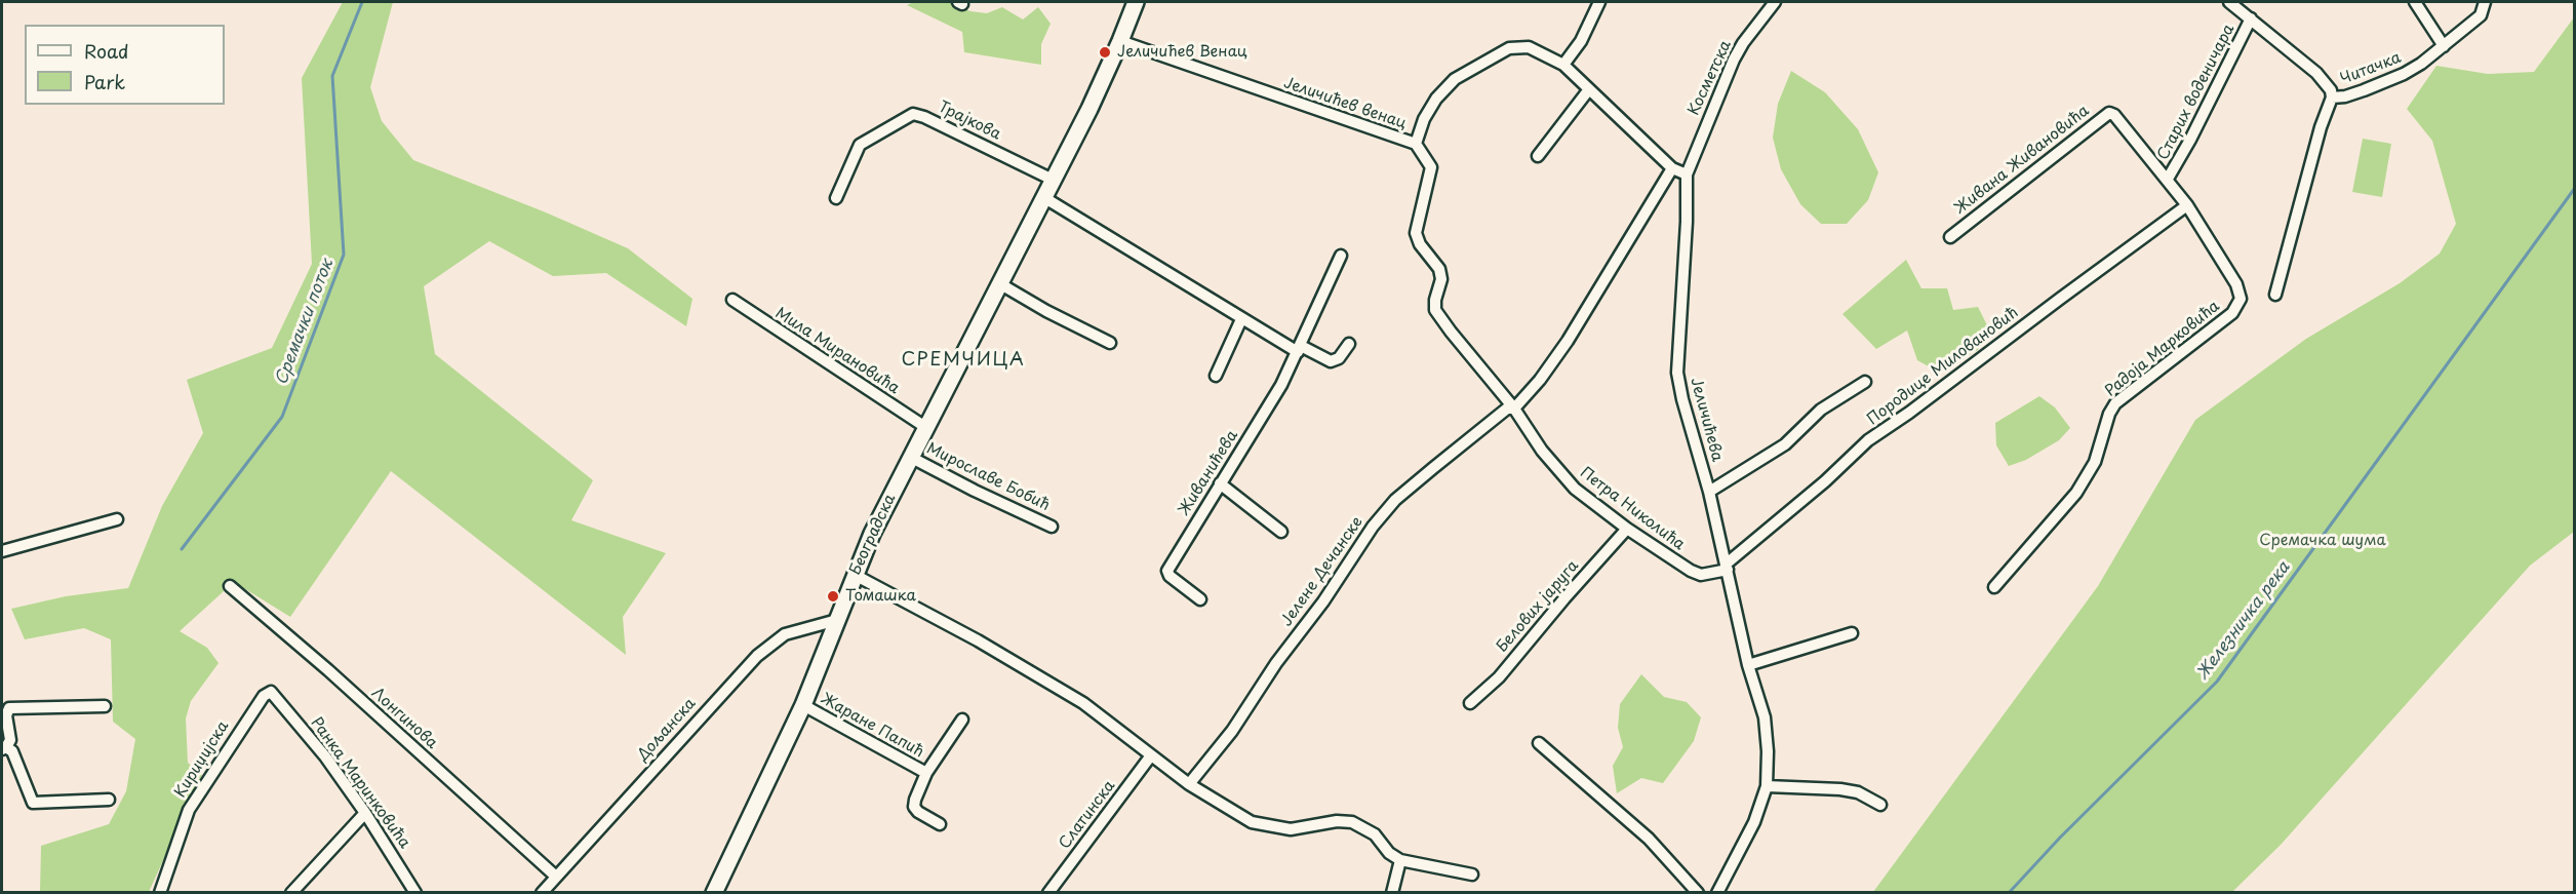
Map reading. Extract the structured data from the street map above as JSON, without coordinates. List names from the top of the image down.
{
  "streets": {
    "main road": ["Београдска"],
    "street": [
      "Читачка",
      "Косметска",
      "Старих воденичара",
      "Јеличићев венац",
      "Трајкова",
      "Живана Живановића",
      "Радоја Марковића",
      "Мила Мирановића",
      "Породице Миловановић",
      "Јеличићева",
      "Живанићева",
      "Мирославе Бобић",
      "Петра Николића",
      "Јелене Дечанске",
      "Белових јаруга",
      "Лонгинова",
      "Жаране Папић",
      "Дољанска",
      "Кириџијска",
      "Ранка Маринковића",
      "Слатинска"
    ]
  },
  "crossings": [
    ["Читачка", "Старих воденичара"],
    ["Косметска", "Јеличићева"],
    ["Старих воденичара", "Живана Живановића"],
    ["Јеличићев венац", "Петра Николића"],
    ["Јеличићев венац", "Београдска"],
    ["Јеличићев венац", "Јелене Дечанске"],
    ["Трајкова", "Београдска"],
    ["Радоја Марковића", "Породице Миловановић"],
    ["Мила Мирановића", "Београдска"],
    ["Породице Миловановић", "Јеличићева"],
    ["Породице Миловановић", "Петра Николића"],
    ["Јеличићева", "Петра Николића"],
    ["Мирославе Бобић", "Београдска"],
    ["Петра Николића", "Јелене Дечанске"],
    ["Петра Николића", "Белових јаруга"],
    ["Београдска", "Жаране Папић"],
    ["Београдска", "Дољанска"],
    ["Лонгинова", "Дољанска"],
    ["Кириџијска", "Ранка Маринковића"]
  ],
  "districts": ["СРЕМЧИЦА"],
  "water": ["Сремачки поток", "Железничка река"],
  "parks": ["Сремачка шума"],
  "places": ["Јеличићев Венац", "Томашка"],
  "legend": ["Road", "Park"]
}
